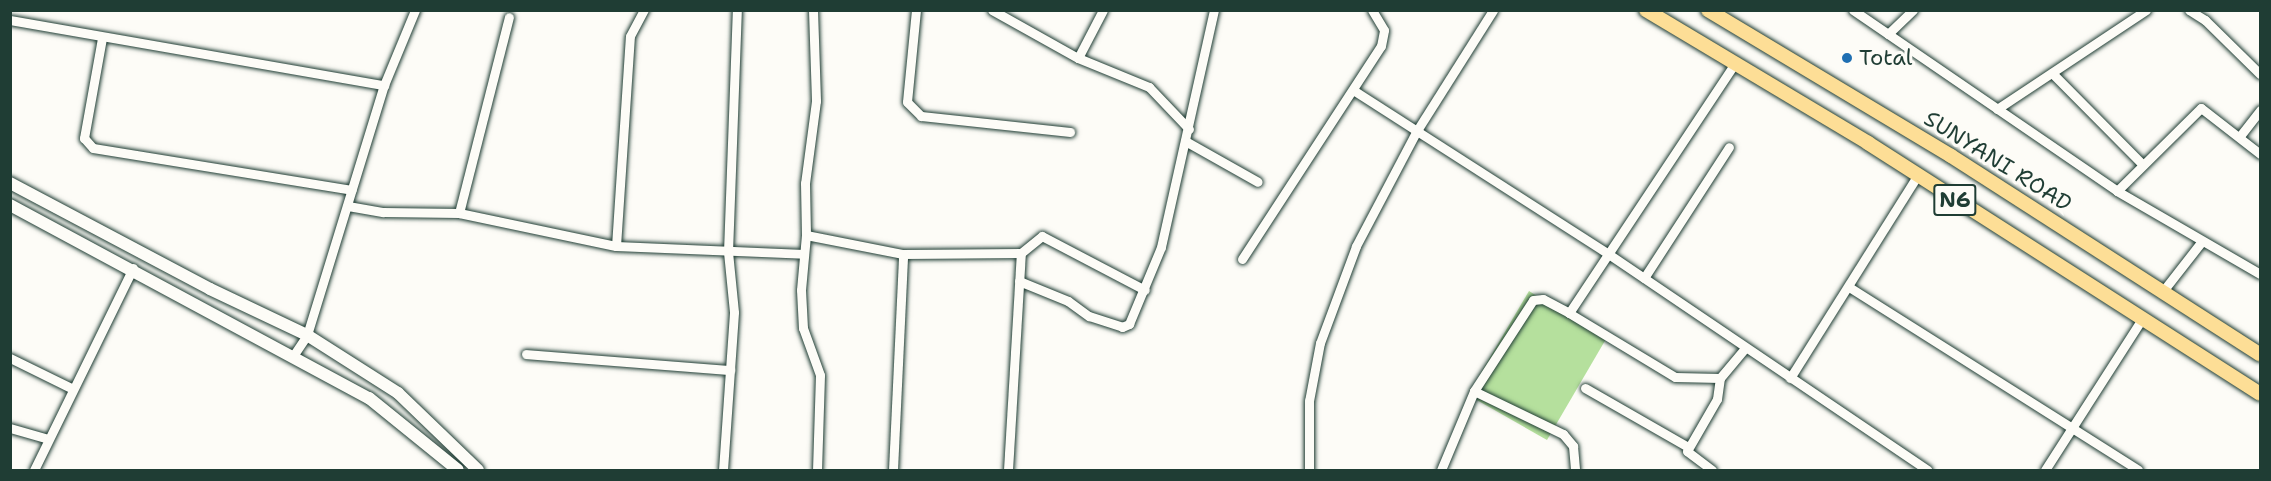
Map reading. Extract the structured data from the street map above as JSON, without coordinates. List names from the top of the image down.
{
  "streets": {
    "main road": ["SUNYANI ROAD", "N6"]
  },
  "places": ["Total"]
}
